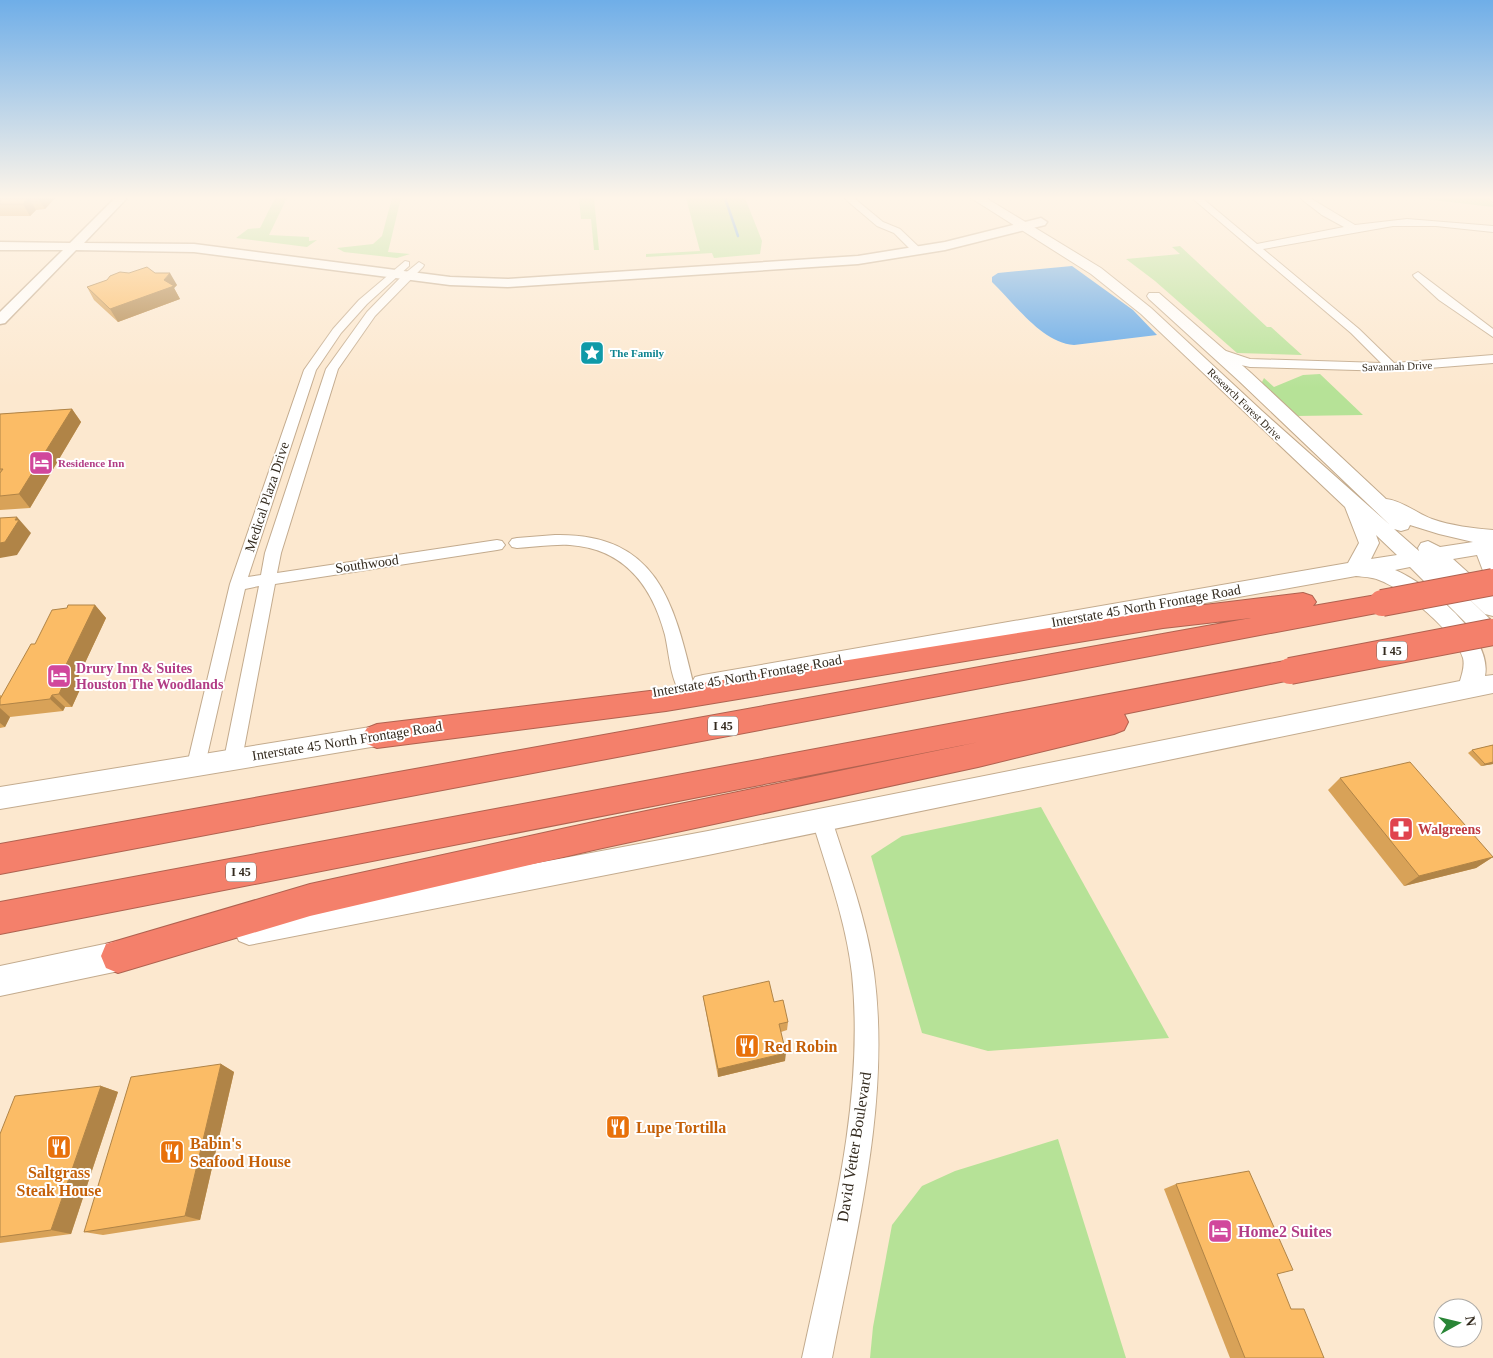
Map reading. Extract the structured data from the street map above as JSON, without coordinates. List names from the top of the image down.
{
  "streets": {
    "highway": ["I 45"],
    "main road": ["Research Forest Drive", "Interstate 45 North Frontage Road"],
    "street": [
      "Savannah Drive",
      "Medical Plaza Drive",
      "Southwood",
      "David Vetter Boulevard"
    ]
  },
  "crossings": [
    ["Savannah Drive", "Research Forest Drive"],
    ["Research Forest Drive", "Interstate 45 North Frontage Road"],
    ["Medical Plaza Drive", "Southwood"],
    ["Medical Plaza Drive", "Interstate 45 North Frontage Road"]
  ],
  "places": {
    "place": ["The Family"],
    "hotel": ["Residence Inn", "Drury Inn & Suites Houston The Woodlands", "Home2 Suites"],
    "pharmacy": ["Walgreens"],
    "restaurant": [
      "Red Robin",
      "Lupe Tortilla",
      "Saltgrass Steak House",
      "Babin's Seafood House"
    ]
  },
  "north": "right"
}
